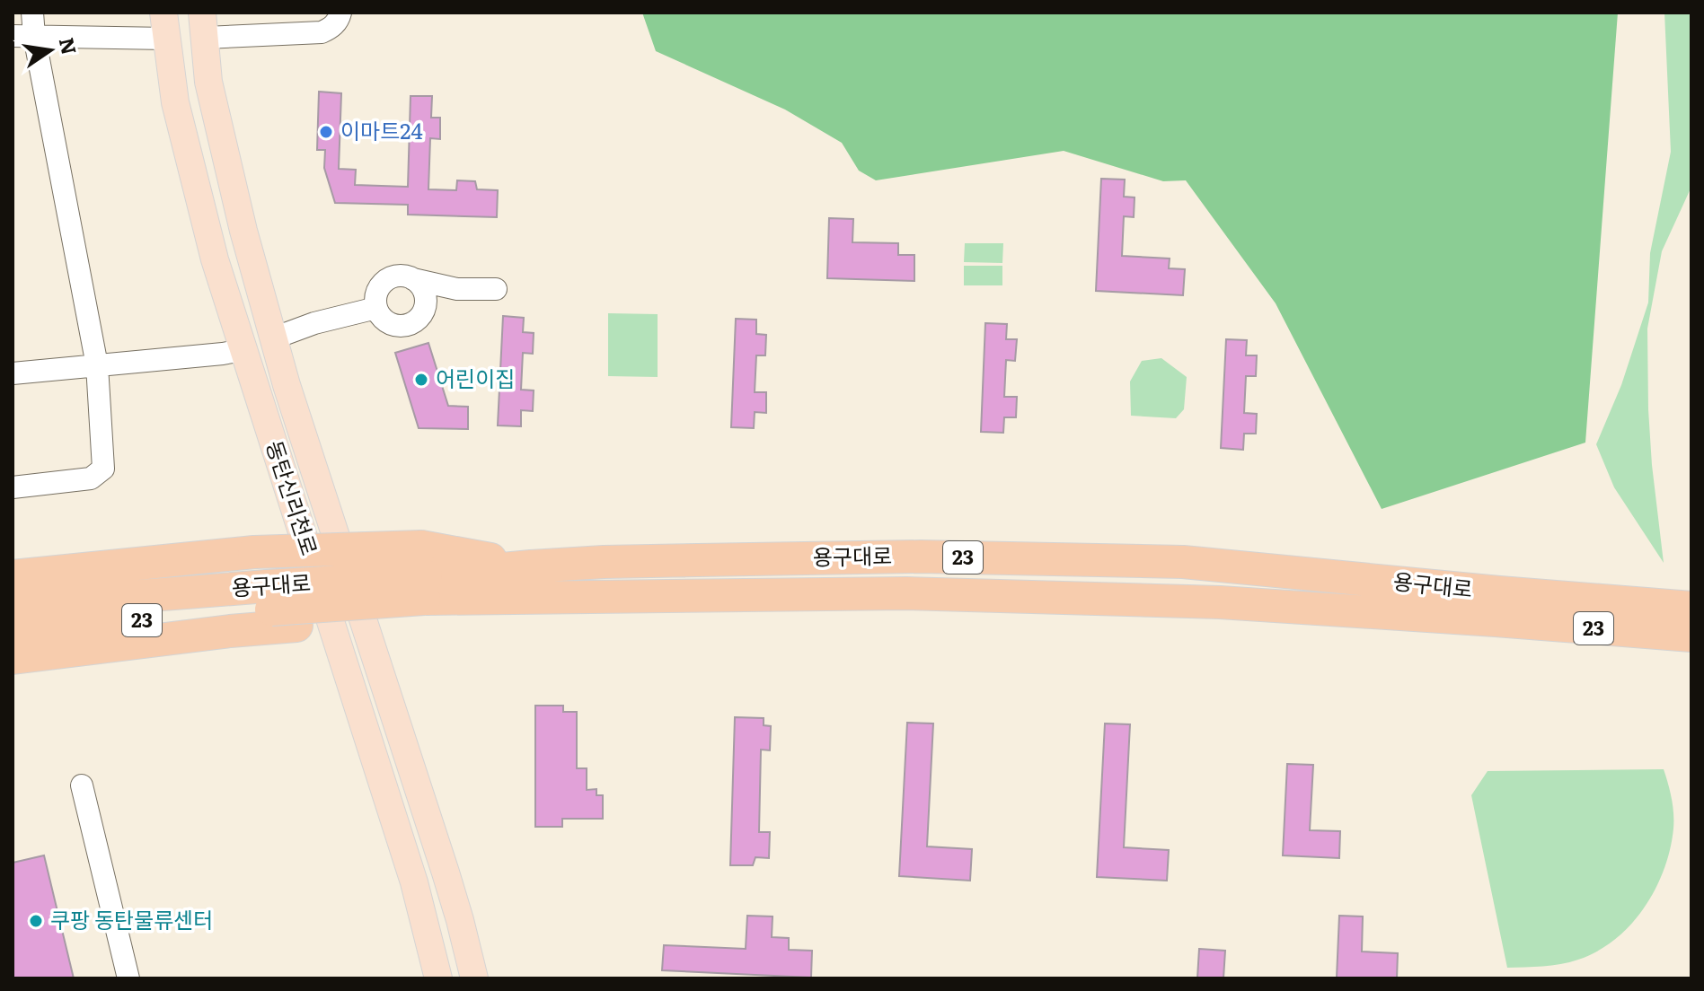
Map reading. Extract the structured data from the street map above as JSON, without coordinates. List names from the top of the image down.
{
  "streets": {
    "highway": ["용구대로", "23"],
    "main road": ["동탄신리천로"]
  },
  "places": ["이마트24", "어린이집", "쿠팡 동탄물류센터"],
  "north": "right"
}
